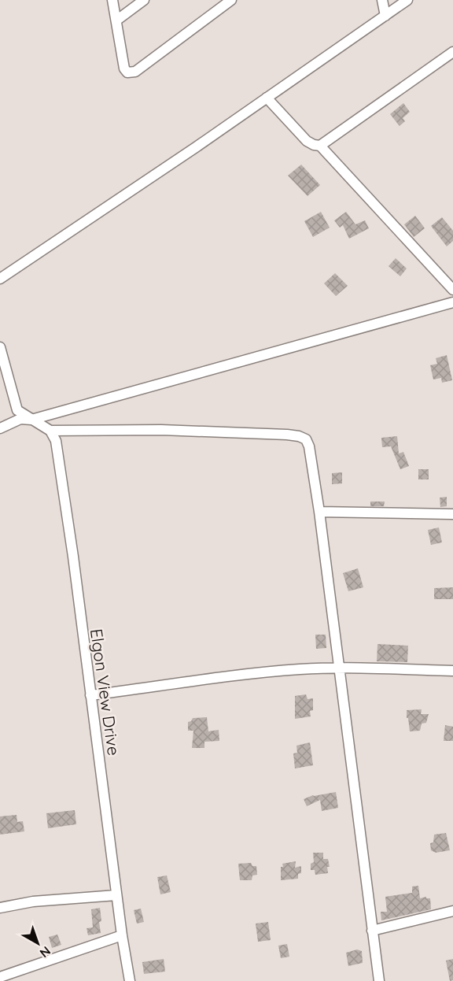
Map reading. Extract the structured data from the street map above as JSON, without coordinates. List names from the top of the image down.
{
  "streets": {
    "street": ["Elgon View Drive"]
  },
  "north": "bottom right"
}
